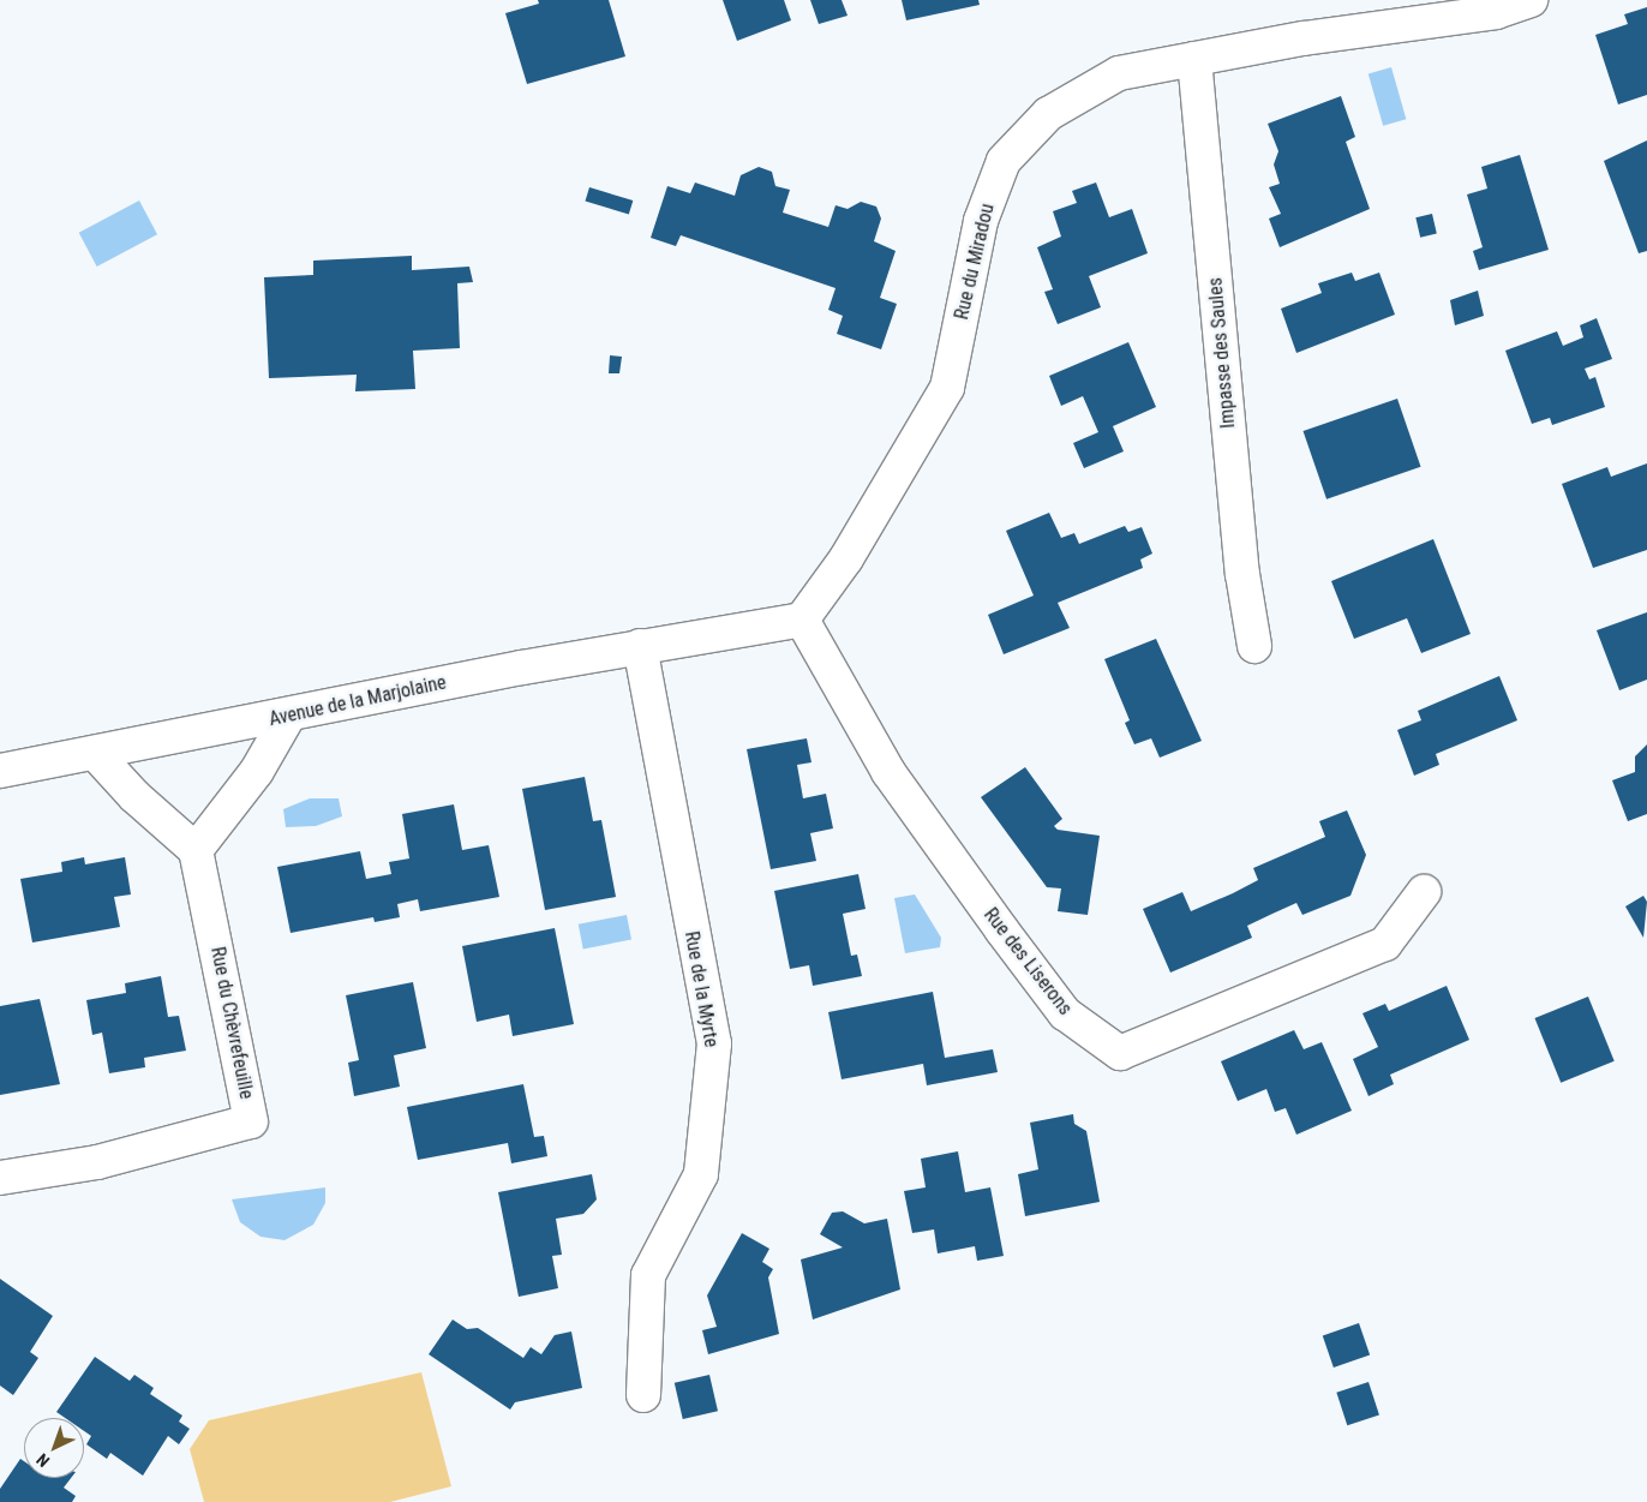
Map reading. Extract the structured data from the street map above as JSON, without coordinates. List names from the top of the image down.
{
  "streets": {
    "street": [
      "Rue du Miradou",
      "Impasse des Saules",
      "Avenue de la Marjolaine",
      "Rue des Liserons",
      "Rue de la Myrte",
      "Rue du Chèvrefeuille"
    ]
  },
  "crossings": [
    ["Rue du Miradou", "Impasse des Saules"],
    ["Rue du Miradou", "Avenue de la Marjolaine"],
    ["Rue du Miradou", "Rue des Liserons"],
    ["Avenue de la Marjolaine", "Rue des Liserons"],
    ["Avenue de la Marjolaine", "Rue de la Myrte"]
  ],
  "north": "bottom left"
}
